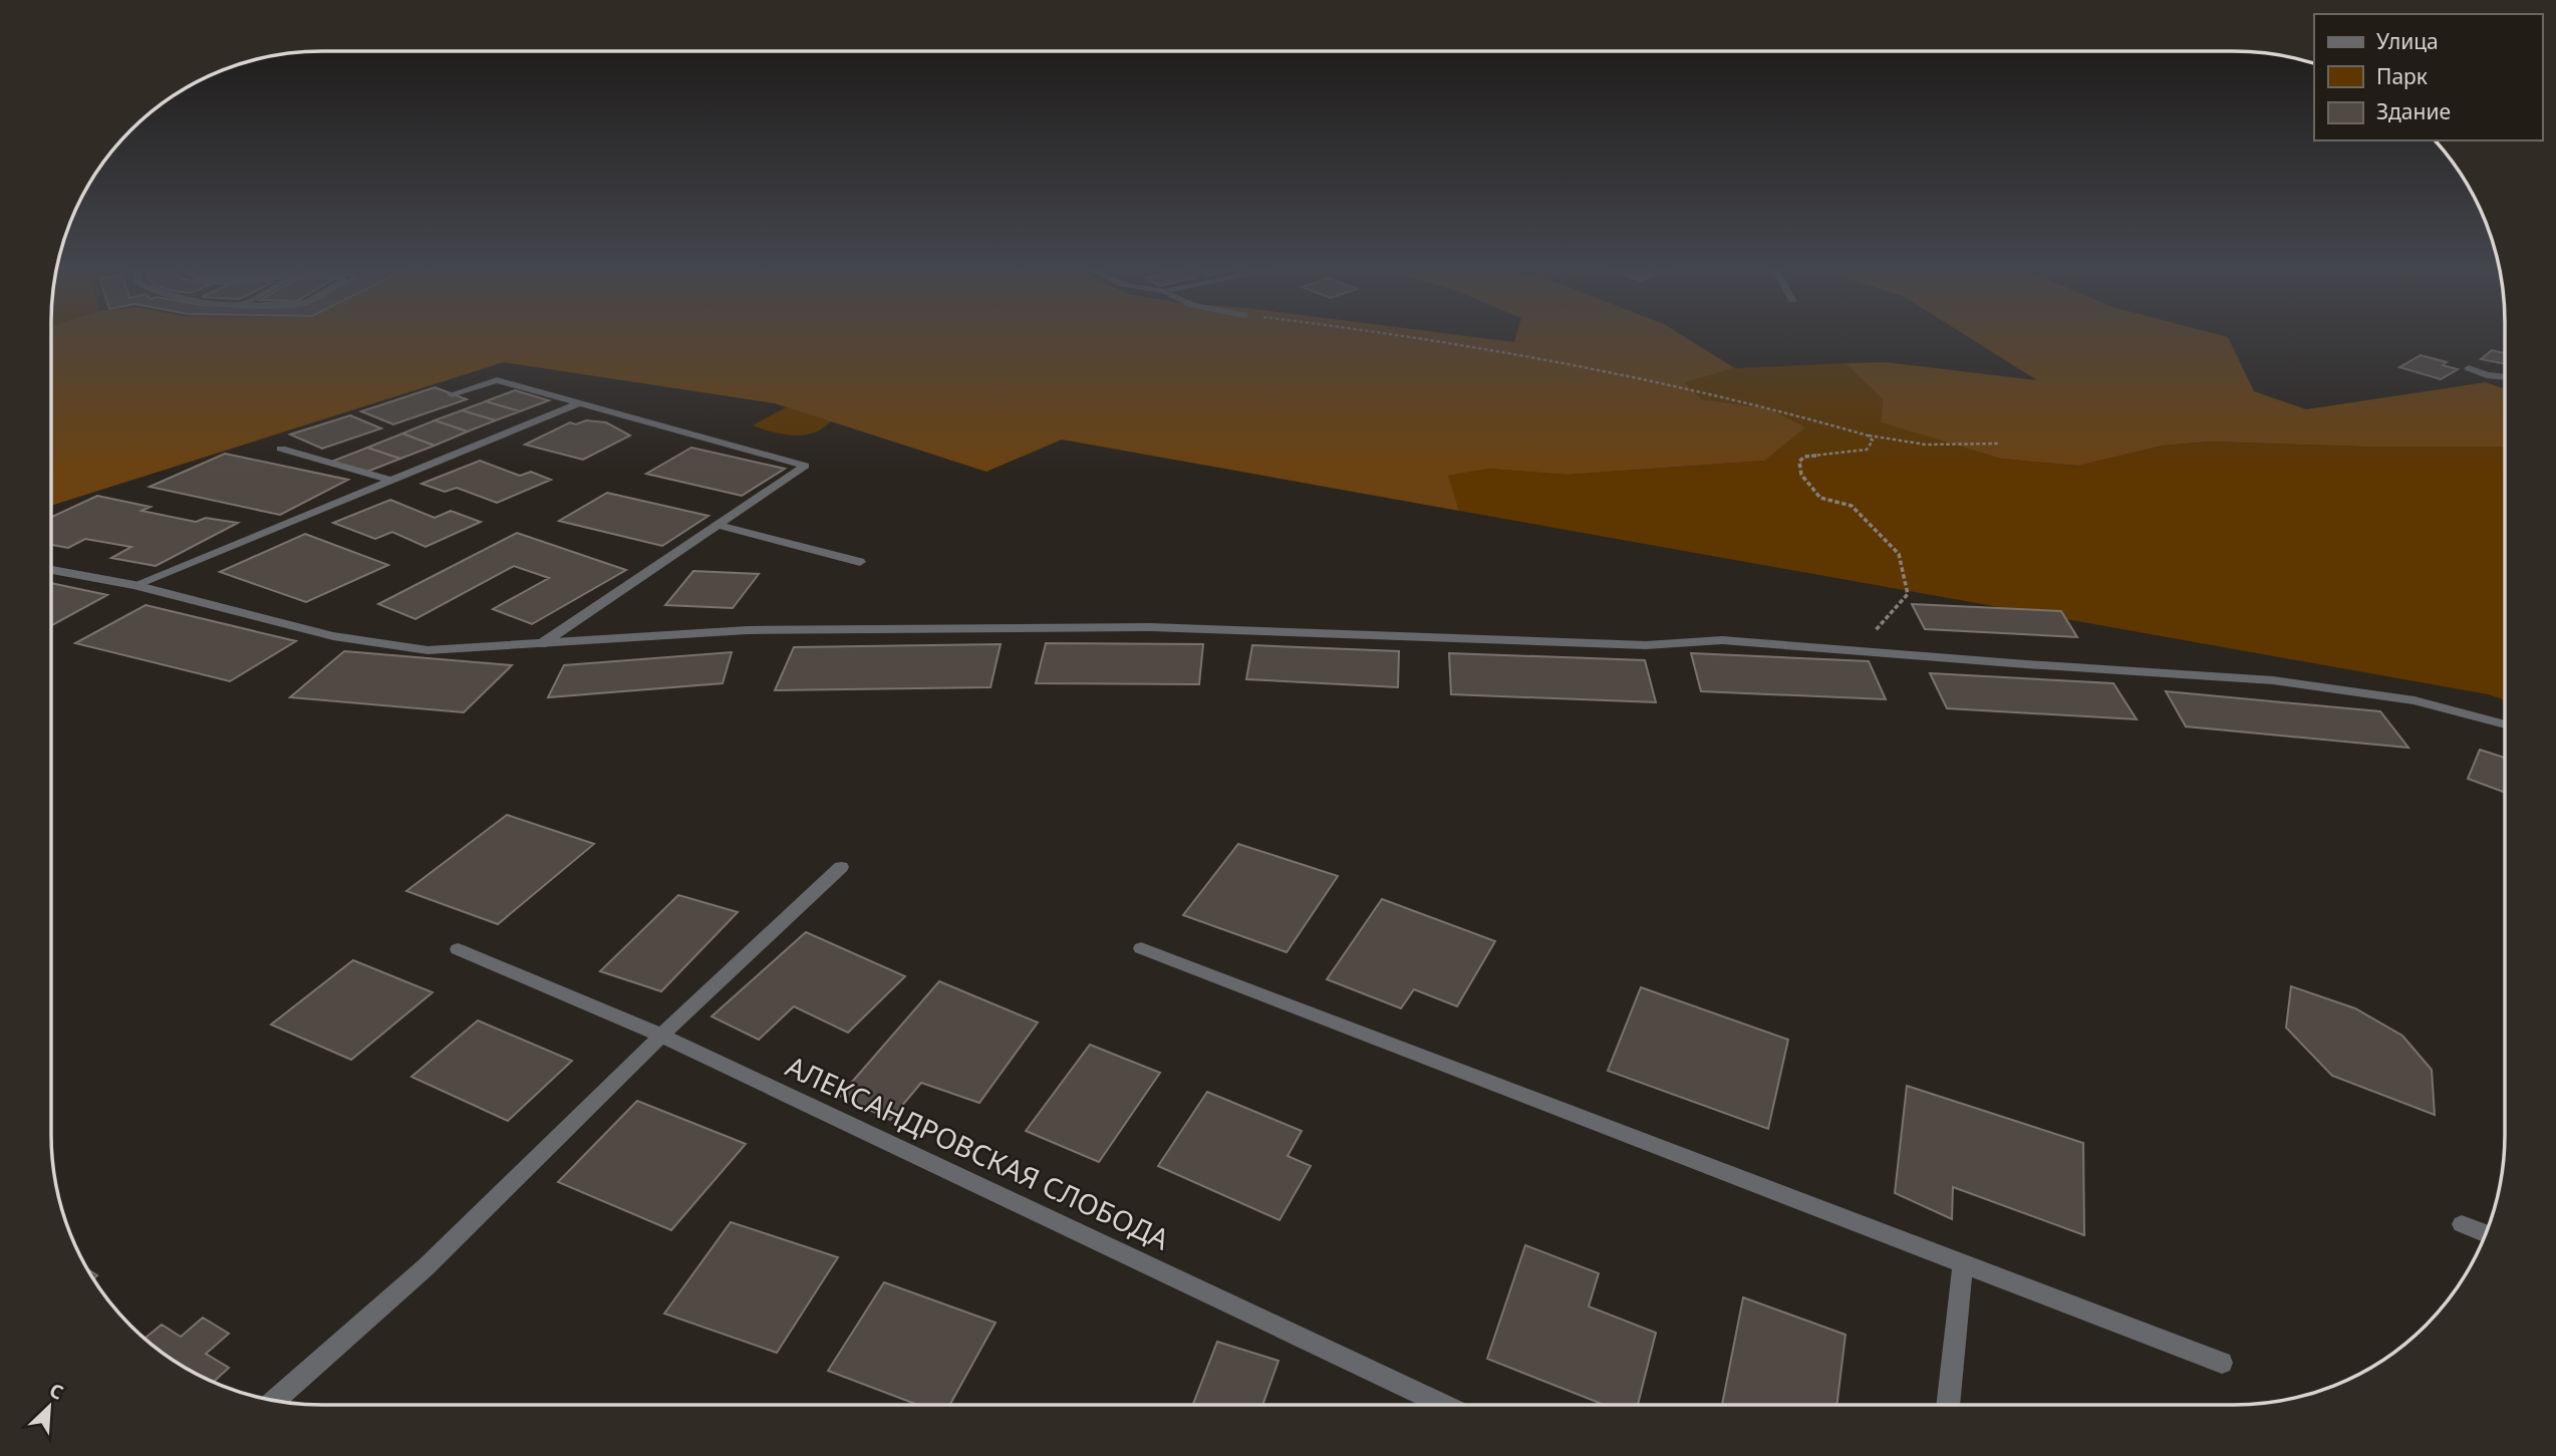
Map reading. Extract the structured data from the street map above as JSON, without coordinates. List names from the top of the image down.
{
  "streets": {
    "street": ["АЛЕКСАНДРОВСКАЯ СЛОБОДА"]
  },
  "legend": ["Улица", "Парк", "Здание"],
  "north": "top right"
}
